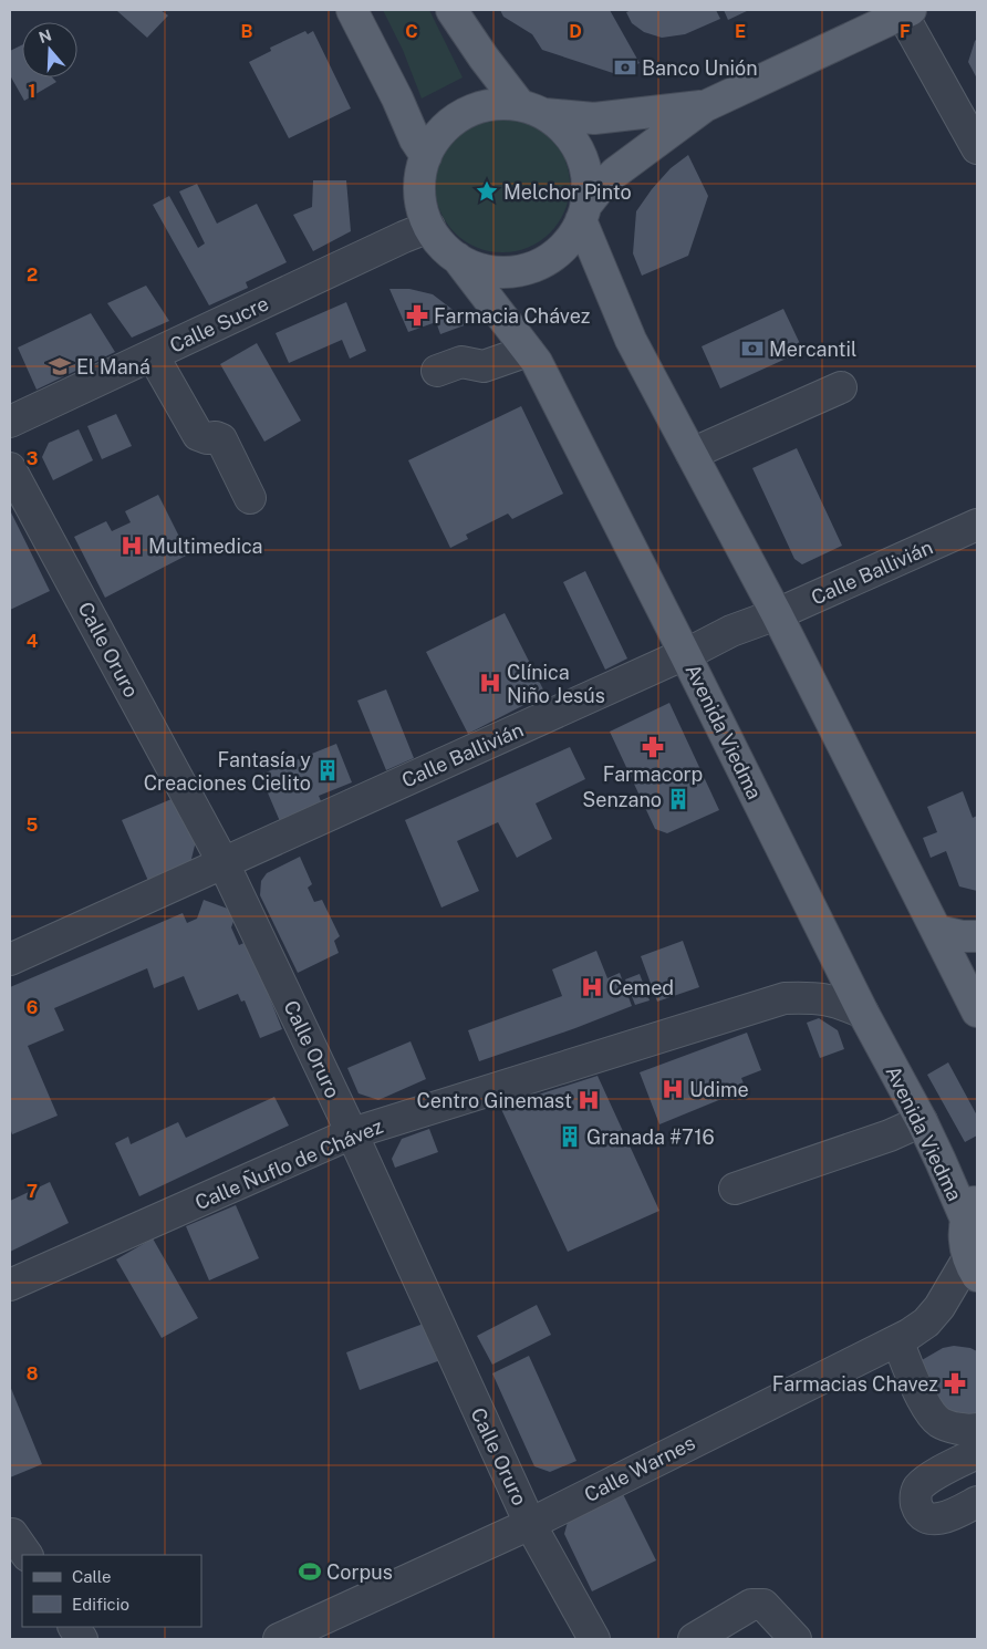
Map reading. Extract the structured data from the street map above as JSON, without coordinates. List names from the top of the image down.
{
  "streets": {
    "main road": ["Avenida Viedma"],
    "street": [
      "Calle Sucre",
      "Calle Ballivián",
      "Calle Oruro",
      "Calle Ñuflo de Chávez",
      "Calle Warnes"
    ]
  },
  "crossings": [
    ["Calle Sucre", "Avenida Viedma"],
    ["Calle Ballivián", "Calle Oruro"],
    ["Calle Ballivián", "Avenida Viedma"],
    ["Calle Oruro", "Calle Ñuflo de Chávez"],
    ["Calle Oruro", "Calle Warnes"],
    ["Avenida Viedma", "Calle Ñuflo de Chávez"]
  ],
  "places": {
    "bank": ["Banco Unión", "Mercantil"],
    "place": ["Melchor Pinto"],
    "pharmacy": ["Farmacia Chávez", "Farmacorp", "Farmacias Chavez"],
    "school or university": ["El Maná"],
    "hospital": [
      "Multimedica",
      "Clínica Niño Jesús",
      "Cemed",
      "Udime",
      "Centro Ginemast"
    ],
    "building": ["Fantasía y Creaciones Cielito", "Senzano", "Granada #716"],
    "sports": ["Corpus"]
  },
  "legend": ["Calle", "Edificio"],
  "north": "top",
  "grid": {
    "columns": [
      "B",
      "C",
      "D",
      "E",
      "F"
    ],
    "rows": [
      "1",
      "2",
      "3",
      "4",
      "5",
      "6",
      "7",
      "8"
    ]
  }
}
